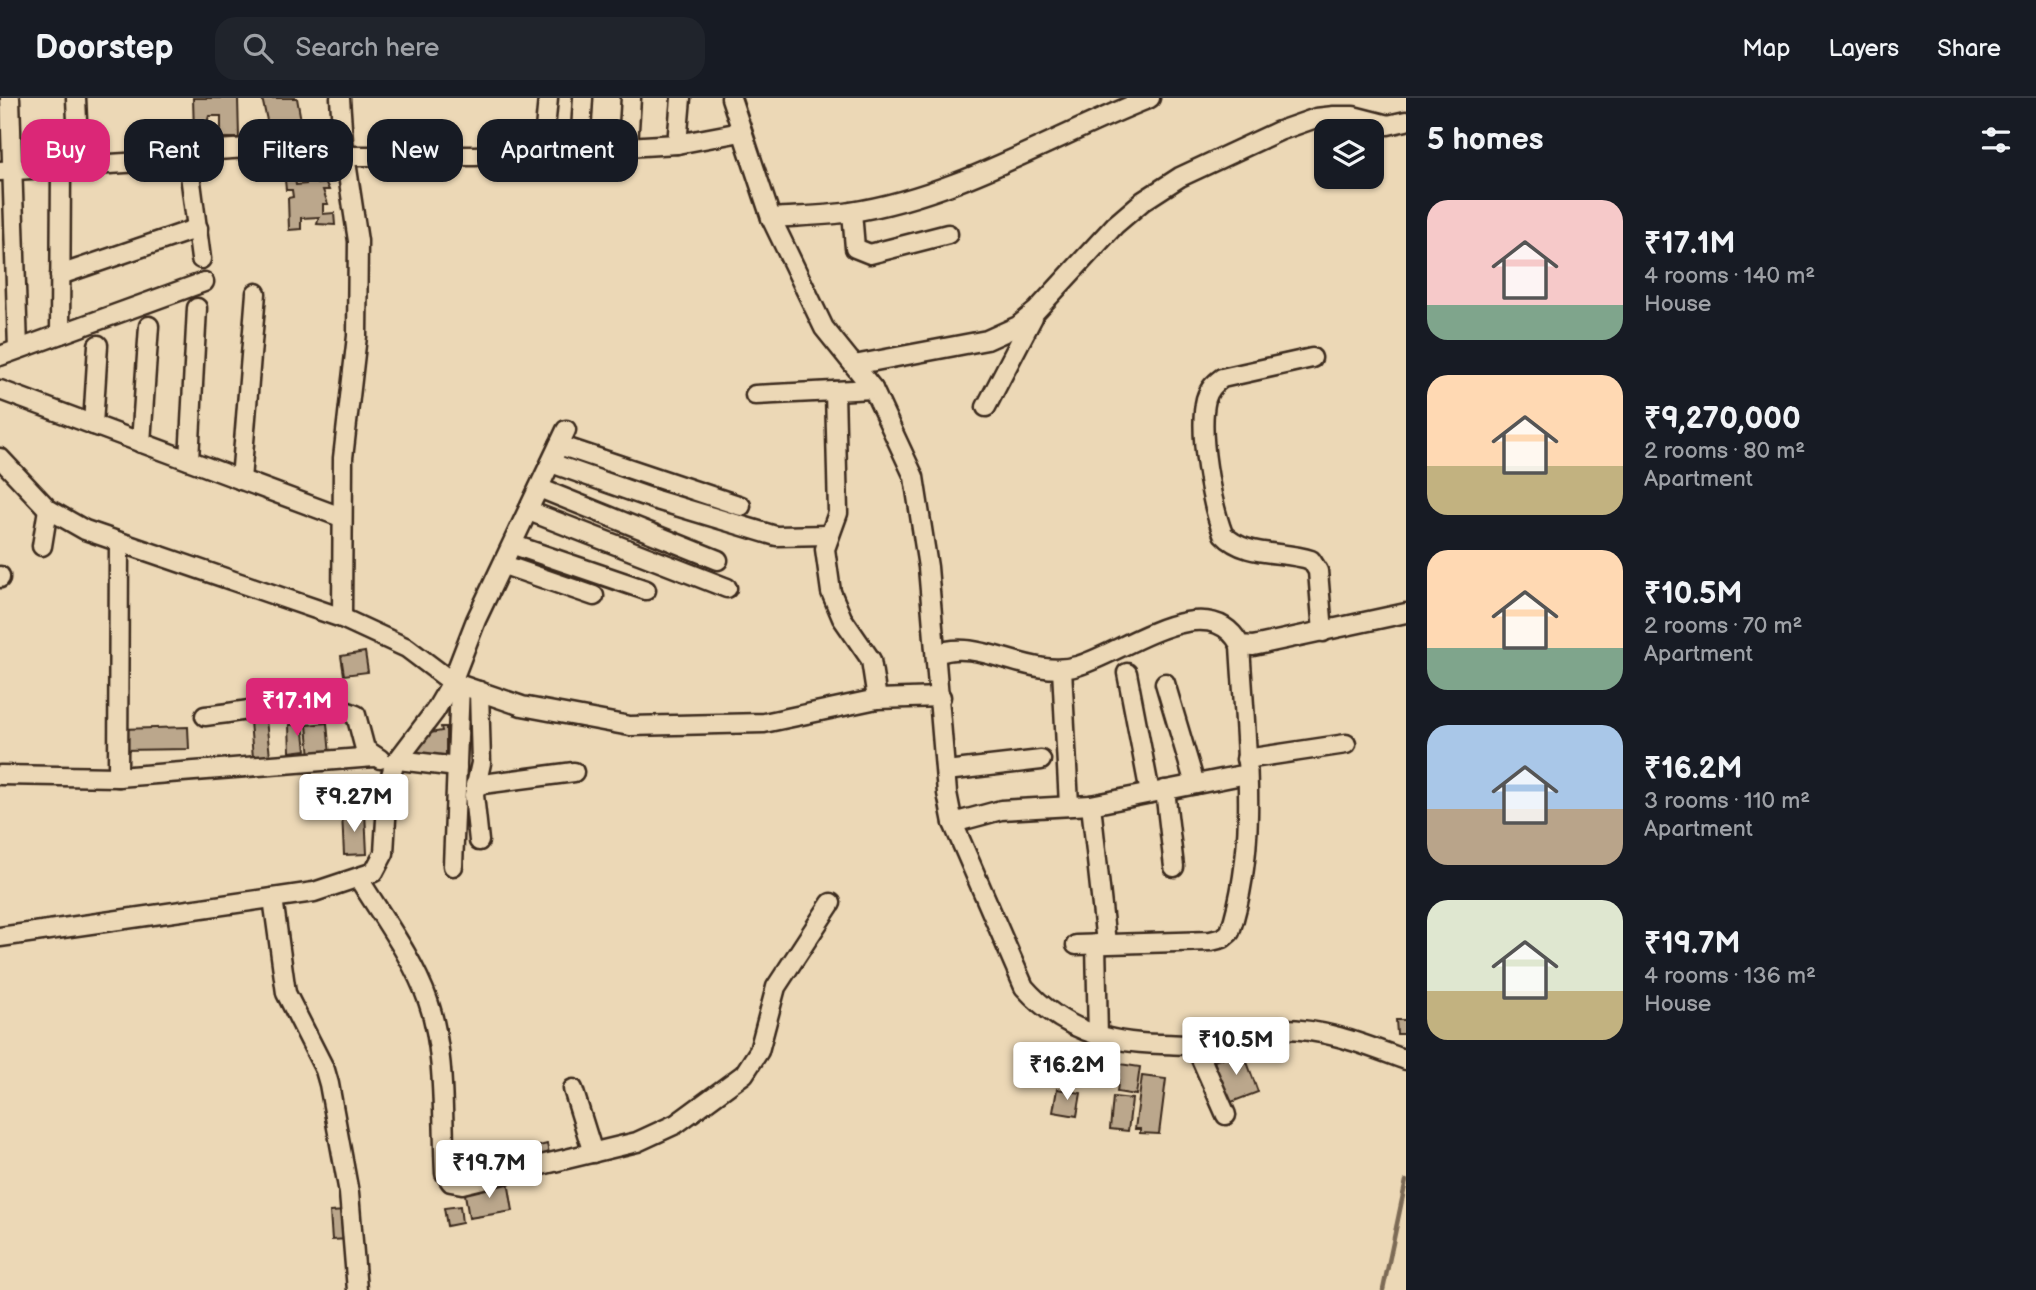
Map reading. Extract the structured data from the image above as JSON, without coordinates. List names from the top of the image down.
{
  "page": {
    "header": "Doorstep",
    "search": "Search here",
    "nav": ["Map", "Layers", "Share"],
    "heading": "5 homes",
    "chip": [
      "Buy",
      "Rent",
      "Filters",
      "New",
      "Apartment"
    ],
    "list": [
      {
        "name": "₹17.1M",
        "note": "4 rooms · 140 m² · House"
      },
      {
        "name": "₹9,270,000",
        "note": "2 rooms · 80 m² · Apartment"
      },
      {
        "name": "₹10.5M",
        "note": "2 rooms · 70 m² · Apartment"
      },
      {
        "name": "₹16.2M",
        "note": "3 rooms · 110 m² · Apartment"
      },
      {
        "name": "₹19.7M",
        "note": "4 rooms · 136 m² · House"
      }
    ],
    "price": [
      "₹17.1M",
      "₹9.27M",
      "₹10.5M",
      "₹16.2M",
      "₹19.7M"
    ]
  }
}
